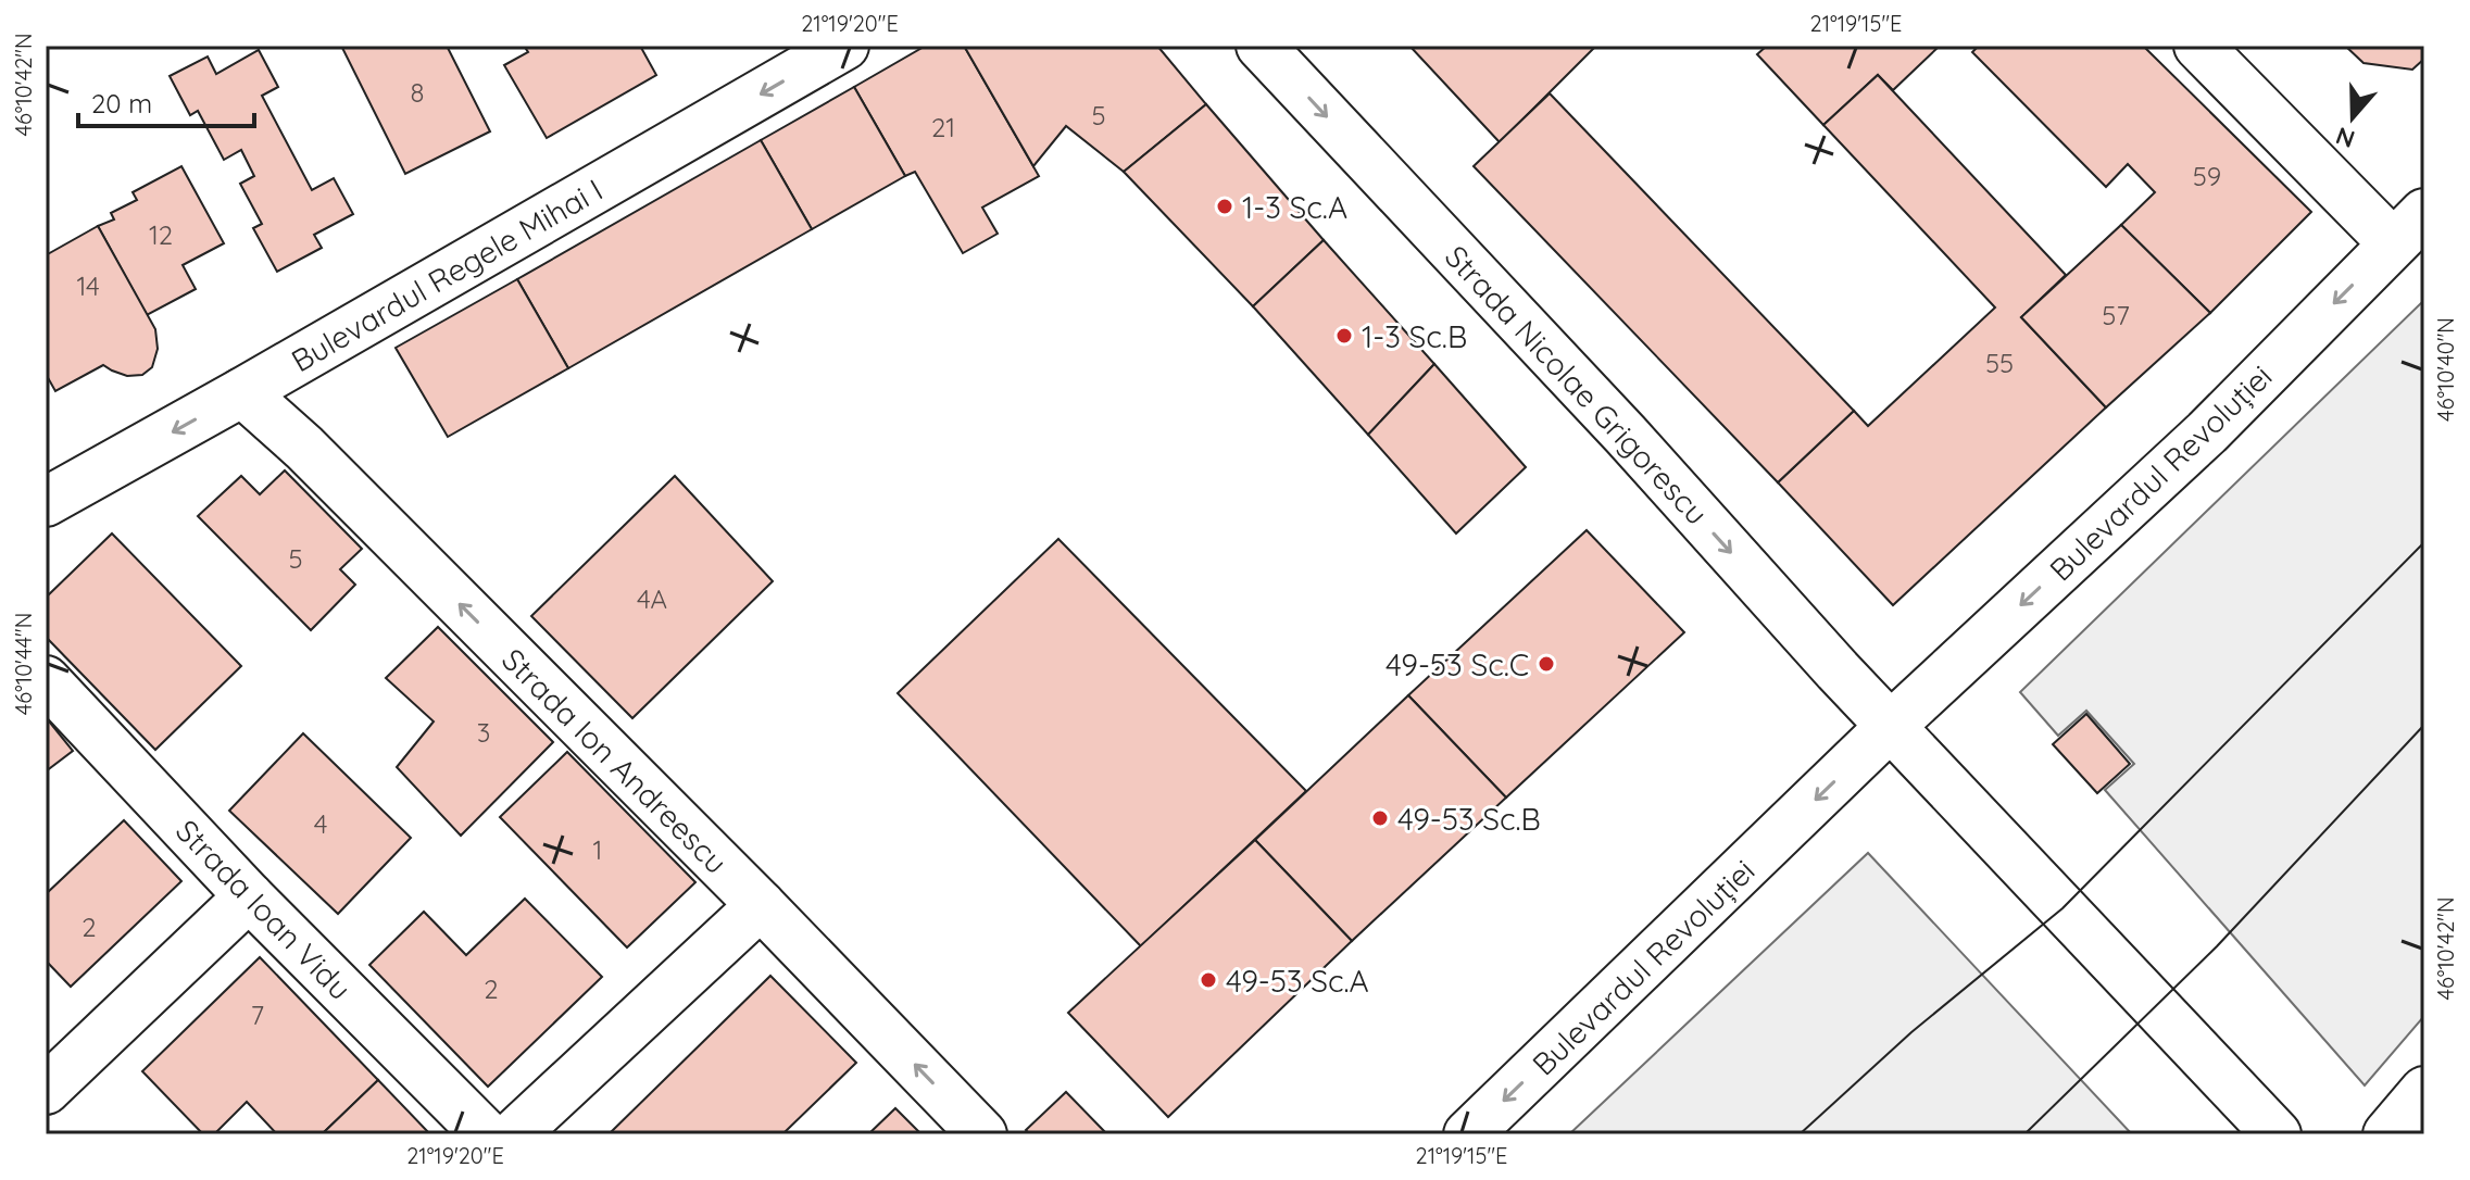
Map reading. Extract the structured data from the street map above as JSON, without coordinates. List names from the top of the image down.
{
  "streets": {
    "main road": [
      "Bulevardul Regele Mihai I",
      "Strada Nicolae Grigorescu",
      "Bulevardul Revoluției",
      "Strada Ion Andreescu",
      "Strada Ioan Vidu"
    ]
  },
  "crossings": [
    ["Bulevardul Regele Mihai I", "Strada Ion Andreescu"],
    ["Strada Nicolae Grigorescu", "Bulevardul Revoluției"]
  ],
  "one_way": [
    "Bulevardul Regele Mihai I",
    "Strada Nicolae Grigorescu",
    "Bulevardul Revoluției",
    "Strada Ion Andreescu"
  ],
  "places": [
    "1-3 Sc.A",
    "1-3 Sc.B",
    "49-53 Sc.C",
    "49-53 Sc.B",
    "49-53 Sc.A"
  ],
  "house_numbers": [
    "8",
    "5",
    "21",
    "59",
    "12",
    "14",
    "57",
    "55",
    "5",
    "4A",
    "3",
    "4",
    "1",
    "2",
    "2",
    "7"
  ],
  "scale_bar": "20 m",
  "north": "bottom",
  "coordinates": [
    "21°19'20\"E",
    "21°19'15\"E",
    "46°10'42\"N",
    "46°10'40\"N",
    "46°10'44\"N"
  ]
}
